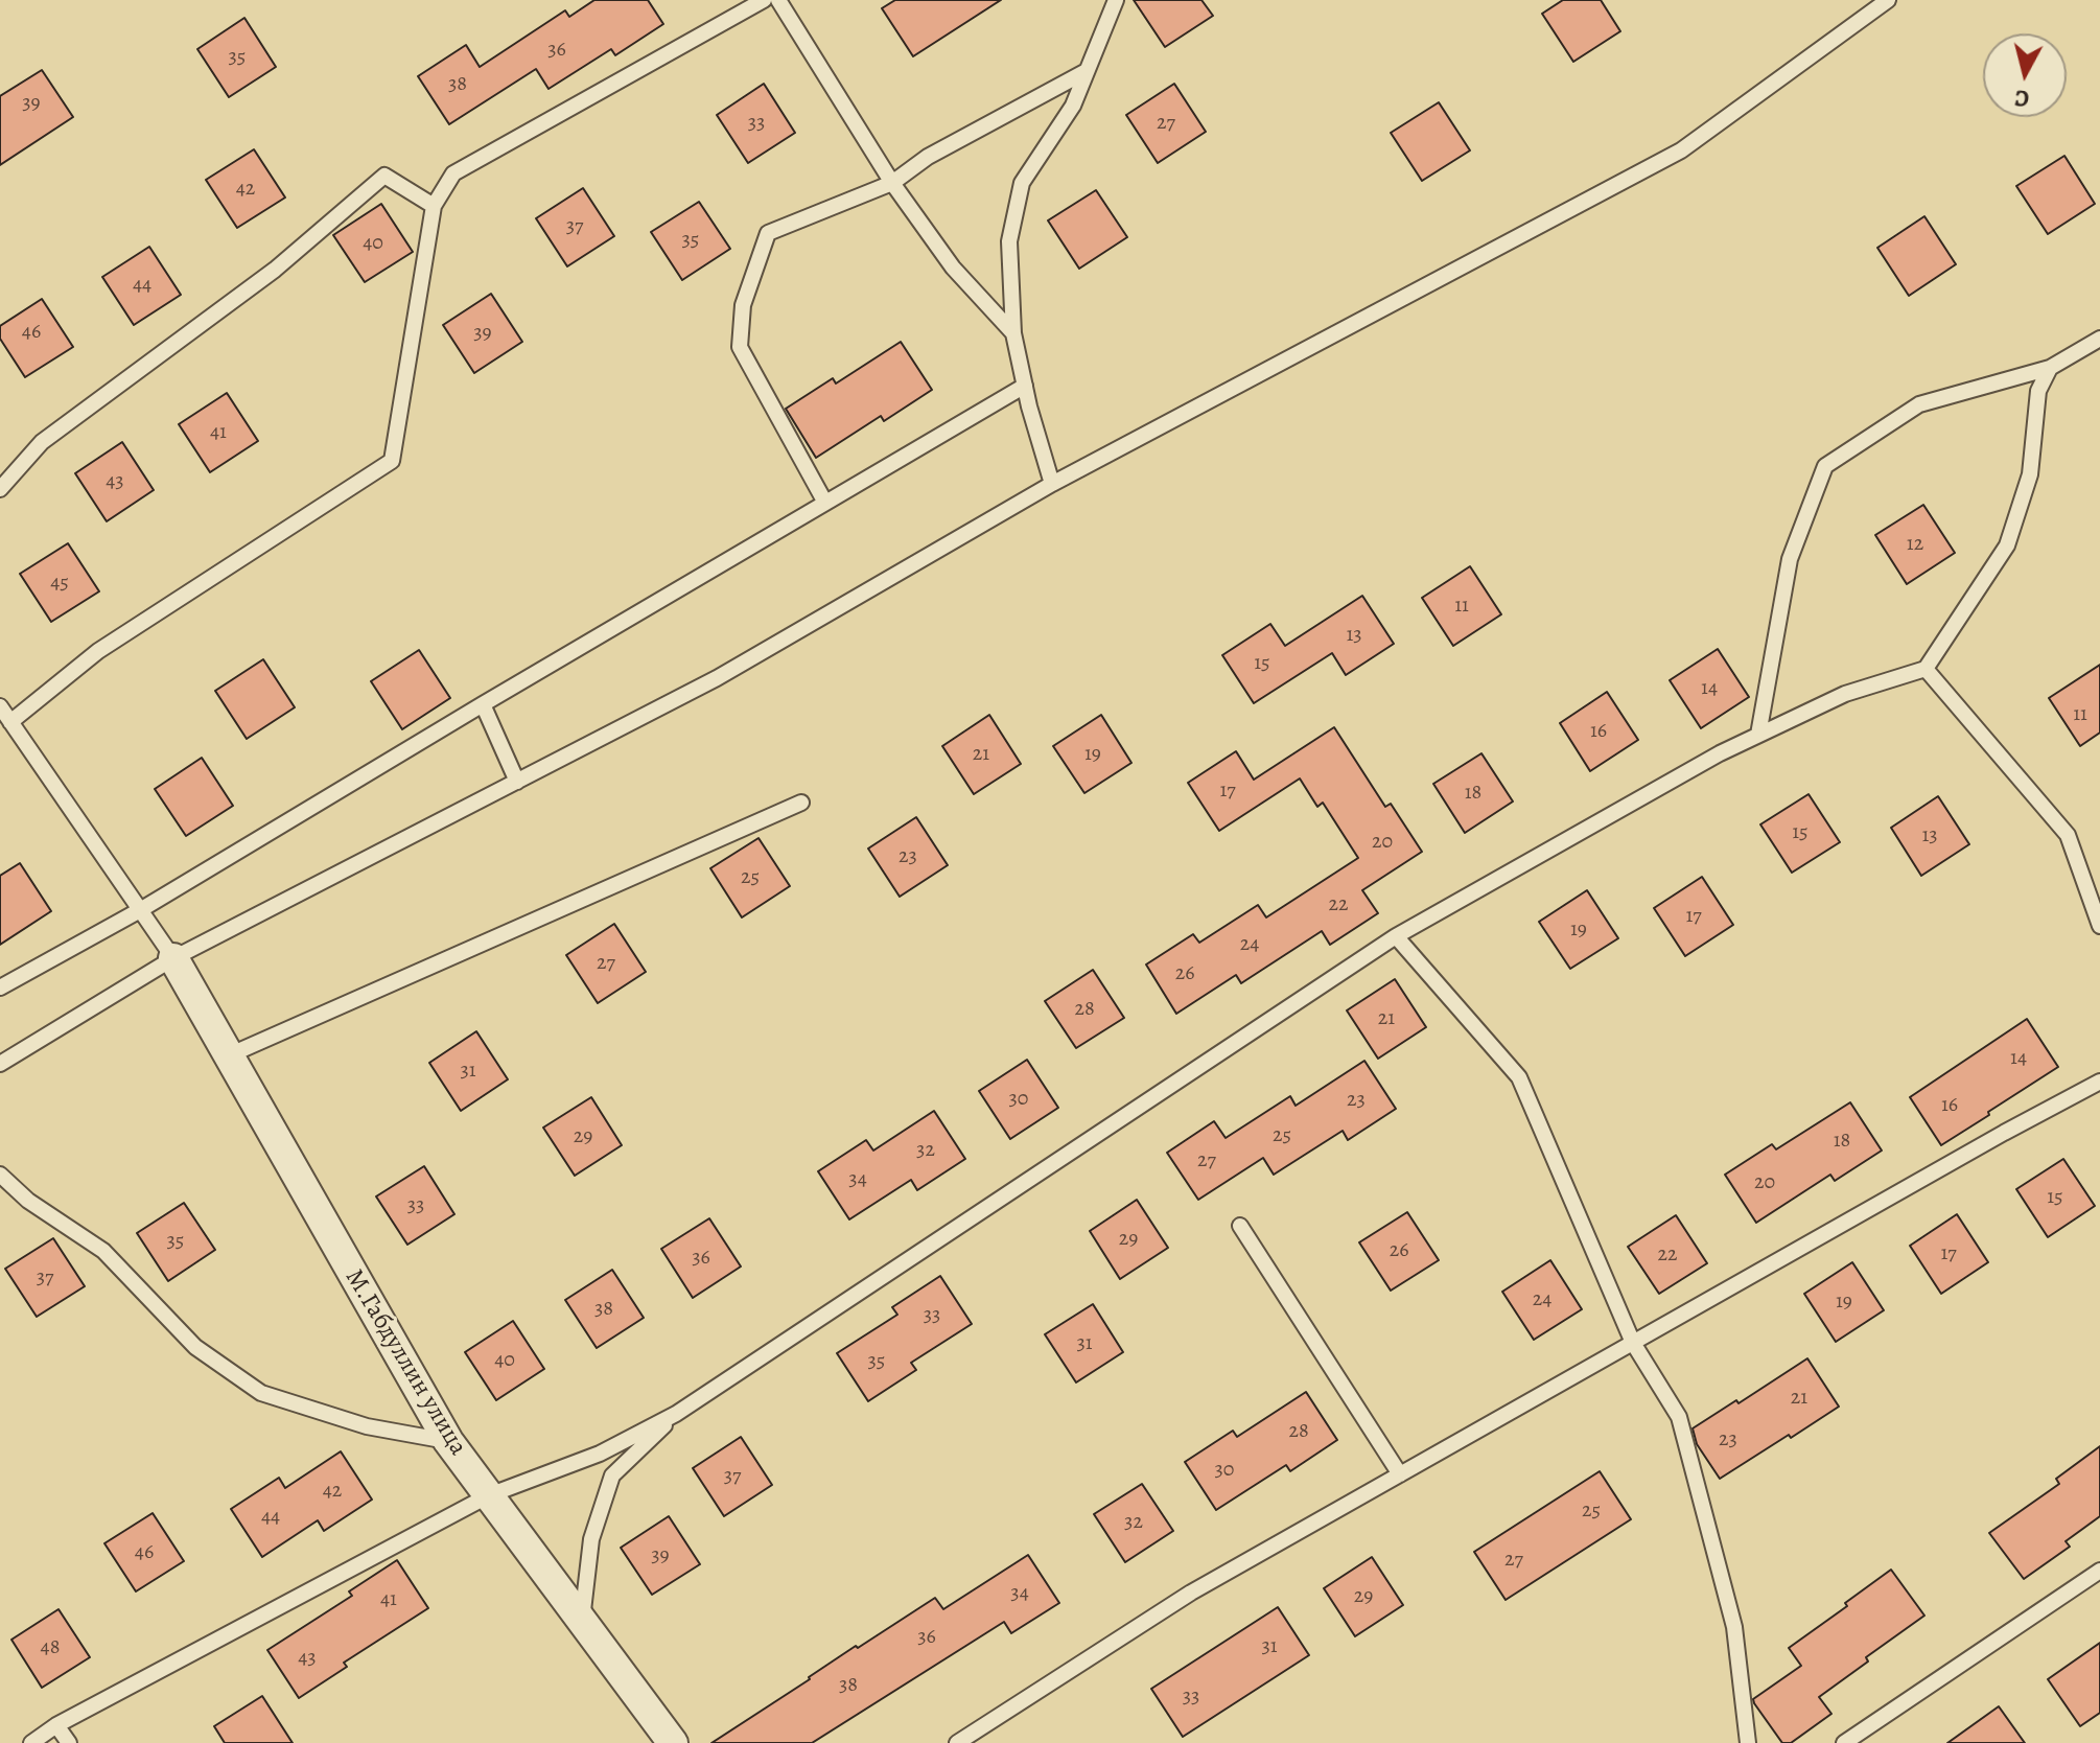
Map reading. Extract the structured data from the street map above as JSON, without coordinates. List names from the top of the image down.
{
  "streets": {
    "street": ["М.Габдуллин улица"]
  },
  "house_numbers": [
    "36",
    "35",
    "38",
    "39",
    "33",
    "27",
    "42",
    "37",
    "35",
    "40",
    "44",
    "46",
    "39",
    "41",
    "43",
    "12",
    "45",
    "11",
    "13",
    "15",
    "14",
    "11",
    "16",
    "21",
    "19",
    "17",
    "18",
    "15",
    "13",
    "20",
    "23",
    "25",
    "22",
    "17",
    "19",
    "24",
    "27",
    "26",
    "28",
    "21",
    "14",
    "31",
    "30",
    "23",
    "16",
    "25",
    "29",
    "18",
    "32",
    "27",
    "34",
    "20",
    "15",
    "33",
    "29",
    "35",
    "26",
    "17",
    "22",
    "36",
    "37",
    "24",
    "19",
    "38",
    "33",
    "31",
    "40",
    "35",
    "21",
    "28",
    "23",
    "30",
    "37",
    "42",
    "25",
    "44",
    "32",
    "46",
    "39",
    "27",
    "34",
    "29",
    "41",
    "36",
    "31",
    "48",
    "43",
    "38",
    "33"
  ],
  "north": "bottom"
}
